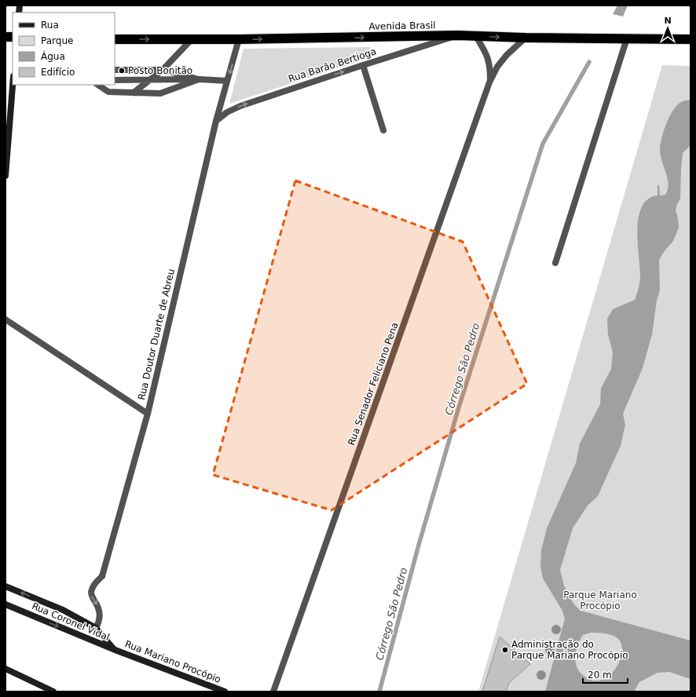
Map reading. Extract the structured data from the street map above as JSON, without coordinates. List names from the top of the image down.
{
  "streets": {
    "highway": ["Avenida Brasil"],
    "main road": ["Rua Coronel Vidal", "Rua Mariano Procópio"],
    "street": ["Rua Barão Bertioga", "Rua Doutor Duarte de Abreu", "Rua Senador Feliciano Pena"]
  },
  "crossings": [
    ["Avenida Brasil", "Rua Barão Bertioga"],
    ["Avenida Brasil", "Rua Doutor Duarte de Abreu"],
    ["Avenida Brasil", "Rua Senador Feliciano Pena"],
    ["Rua Barão Bertioga", "Rua Doutor Duarte de Abreu"],
    ["Rua Doutor Duarte de Abreu", "Rua Coronel Vidal"],
    ["Rua Coronel Vidal", "Rua Mariano Procópio"]
  ],
  "one_way": ["Avenida Brasil", "Rua Doutor Duarte de Abreu"],
  "water": ["Córrego São Pedro"],
  "parks": ["Parque Mariano Procópio"],
  "places": ["Posto Bonitão", "Administração do Parque Mariano Procópio"],
  "legend": [
    "Rua",
    "Parque",
    "Água",
    "Edifício"
  ],
  "scale_bar": "20 m",
  "north": "top"
}
